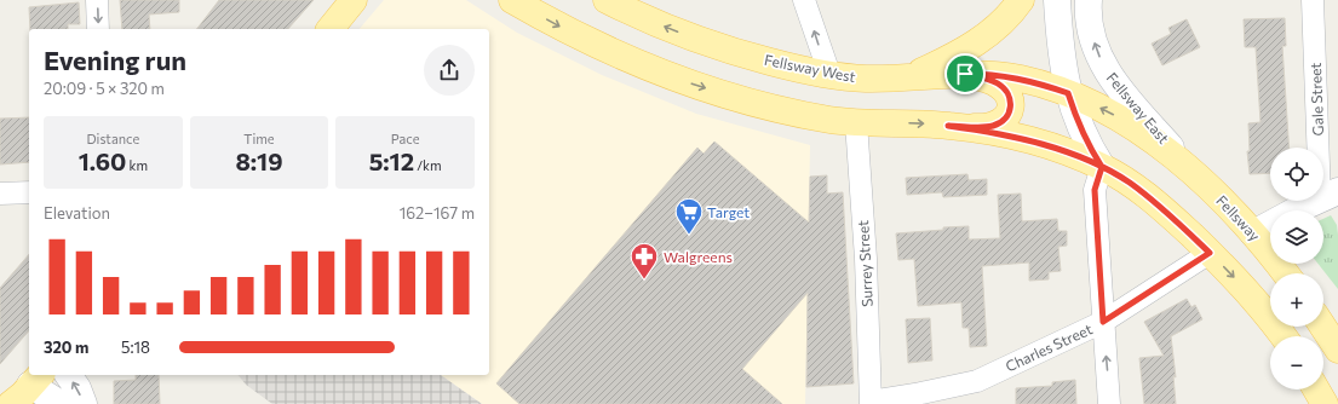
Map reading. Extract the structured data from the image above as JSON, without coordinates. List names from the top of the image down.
{
  "streets": {
    "main road": ["Fellsway West", "Fellsway East", "Fellsway"],
    "street": ["Gale Street", "Surrey Street", "Charles Street"]
  },
  "crossings": [
    ["Fellsway West", "Fellsway East"],
    ["Fellsway West", "Fellsway"],
    ["Fellsway East", "Fellsway"],
    ["Surrey Street", "Charles Street"]
  ],
  "places": {
    "supermarket": ["Target"],
    "pharmacy": ["Walgreens"]
  },
  "page": {
    "heading": ["Evening run", "20:09 · 5 × 320 m"],
    "stats": [
      ["Distance", "1.60 km"],
      ["Time", "8:19"],
      ["Pace", "5:12 /km"]
    ],
    "map_buttons": ["+", "−"],
    "chart": ["Elevation", "162–167 m"],
    "list": [
      {
        "name": "320 m",
        "note": "5:18"
      }
    ]
  }
}
